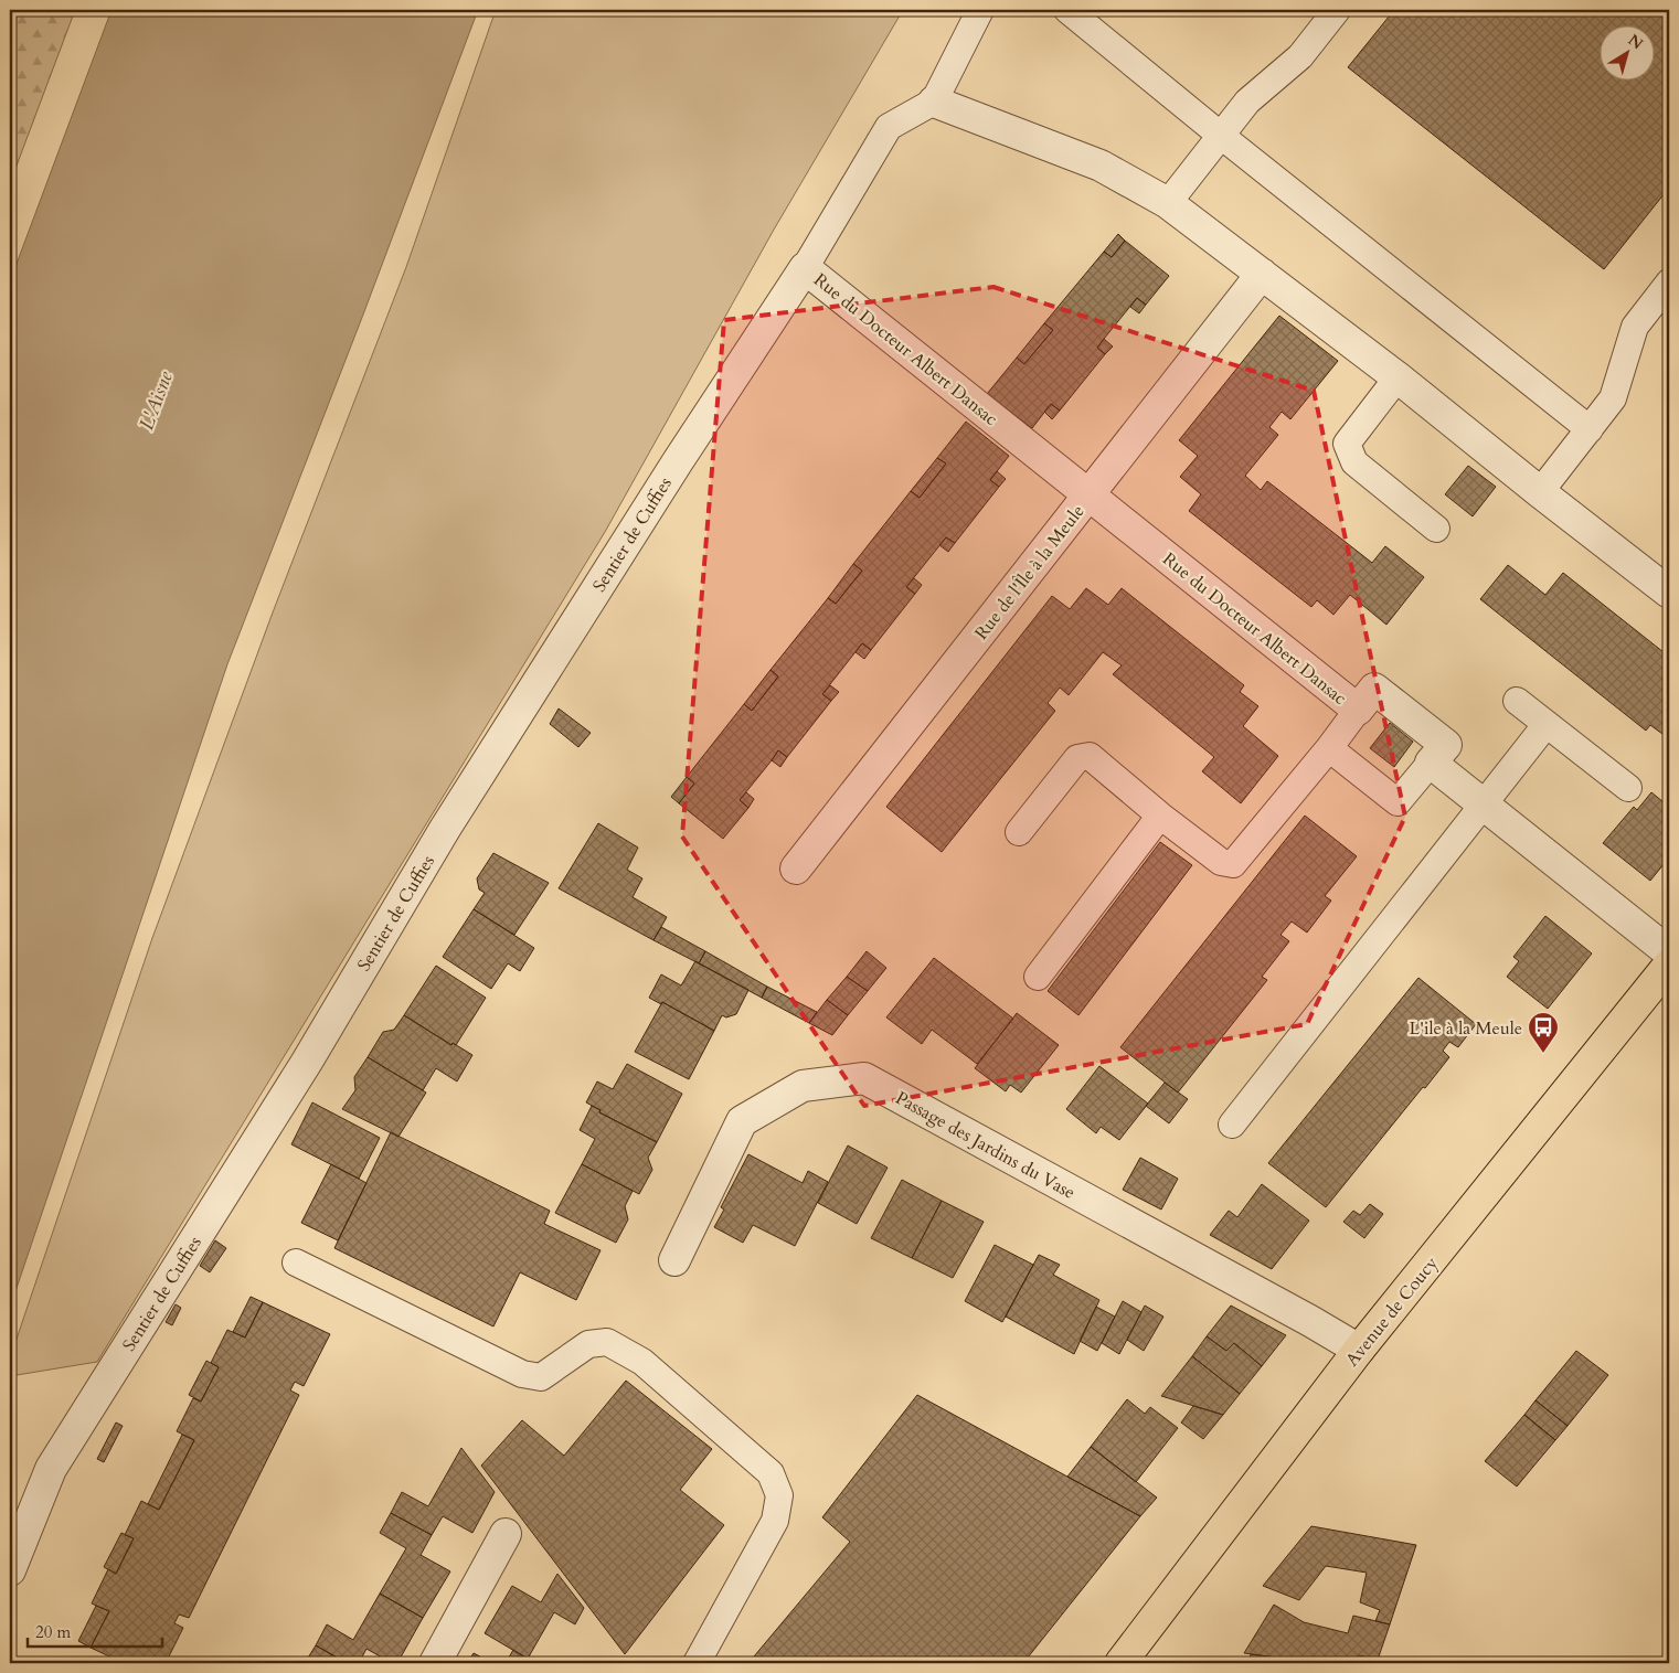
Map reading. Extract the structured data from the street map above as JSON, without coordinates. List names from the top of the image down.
{
  "streets": {
    "main road": ["Avenue de Coucy"],
    "street": [
      "Rue du Docteur Albert Dansac",
      "Sentier de Cuffies",
      "Rue de l'Île à la Meule",
      "Passage des Jardins du Vase"
    ]
  },
  "crossings": [
    ["Rue du Docteur Albert Dansac", "Sentier de Cuffies"],
    ["Rue du Docteur Albert Dansac", "Rue de l'Île à la Meule"],
    ["Passage des Jardins du Vase", "Avenue de Coucy"]
  ],
  "water": ["L'Aisne"],
  "places": {
    "bus stop": ["L'ile à la Meule"]
  },
  "scale_bar": "20 m",
  "north": "top right"
}
